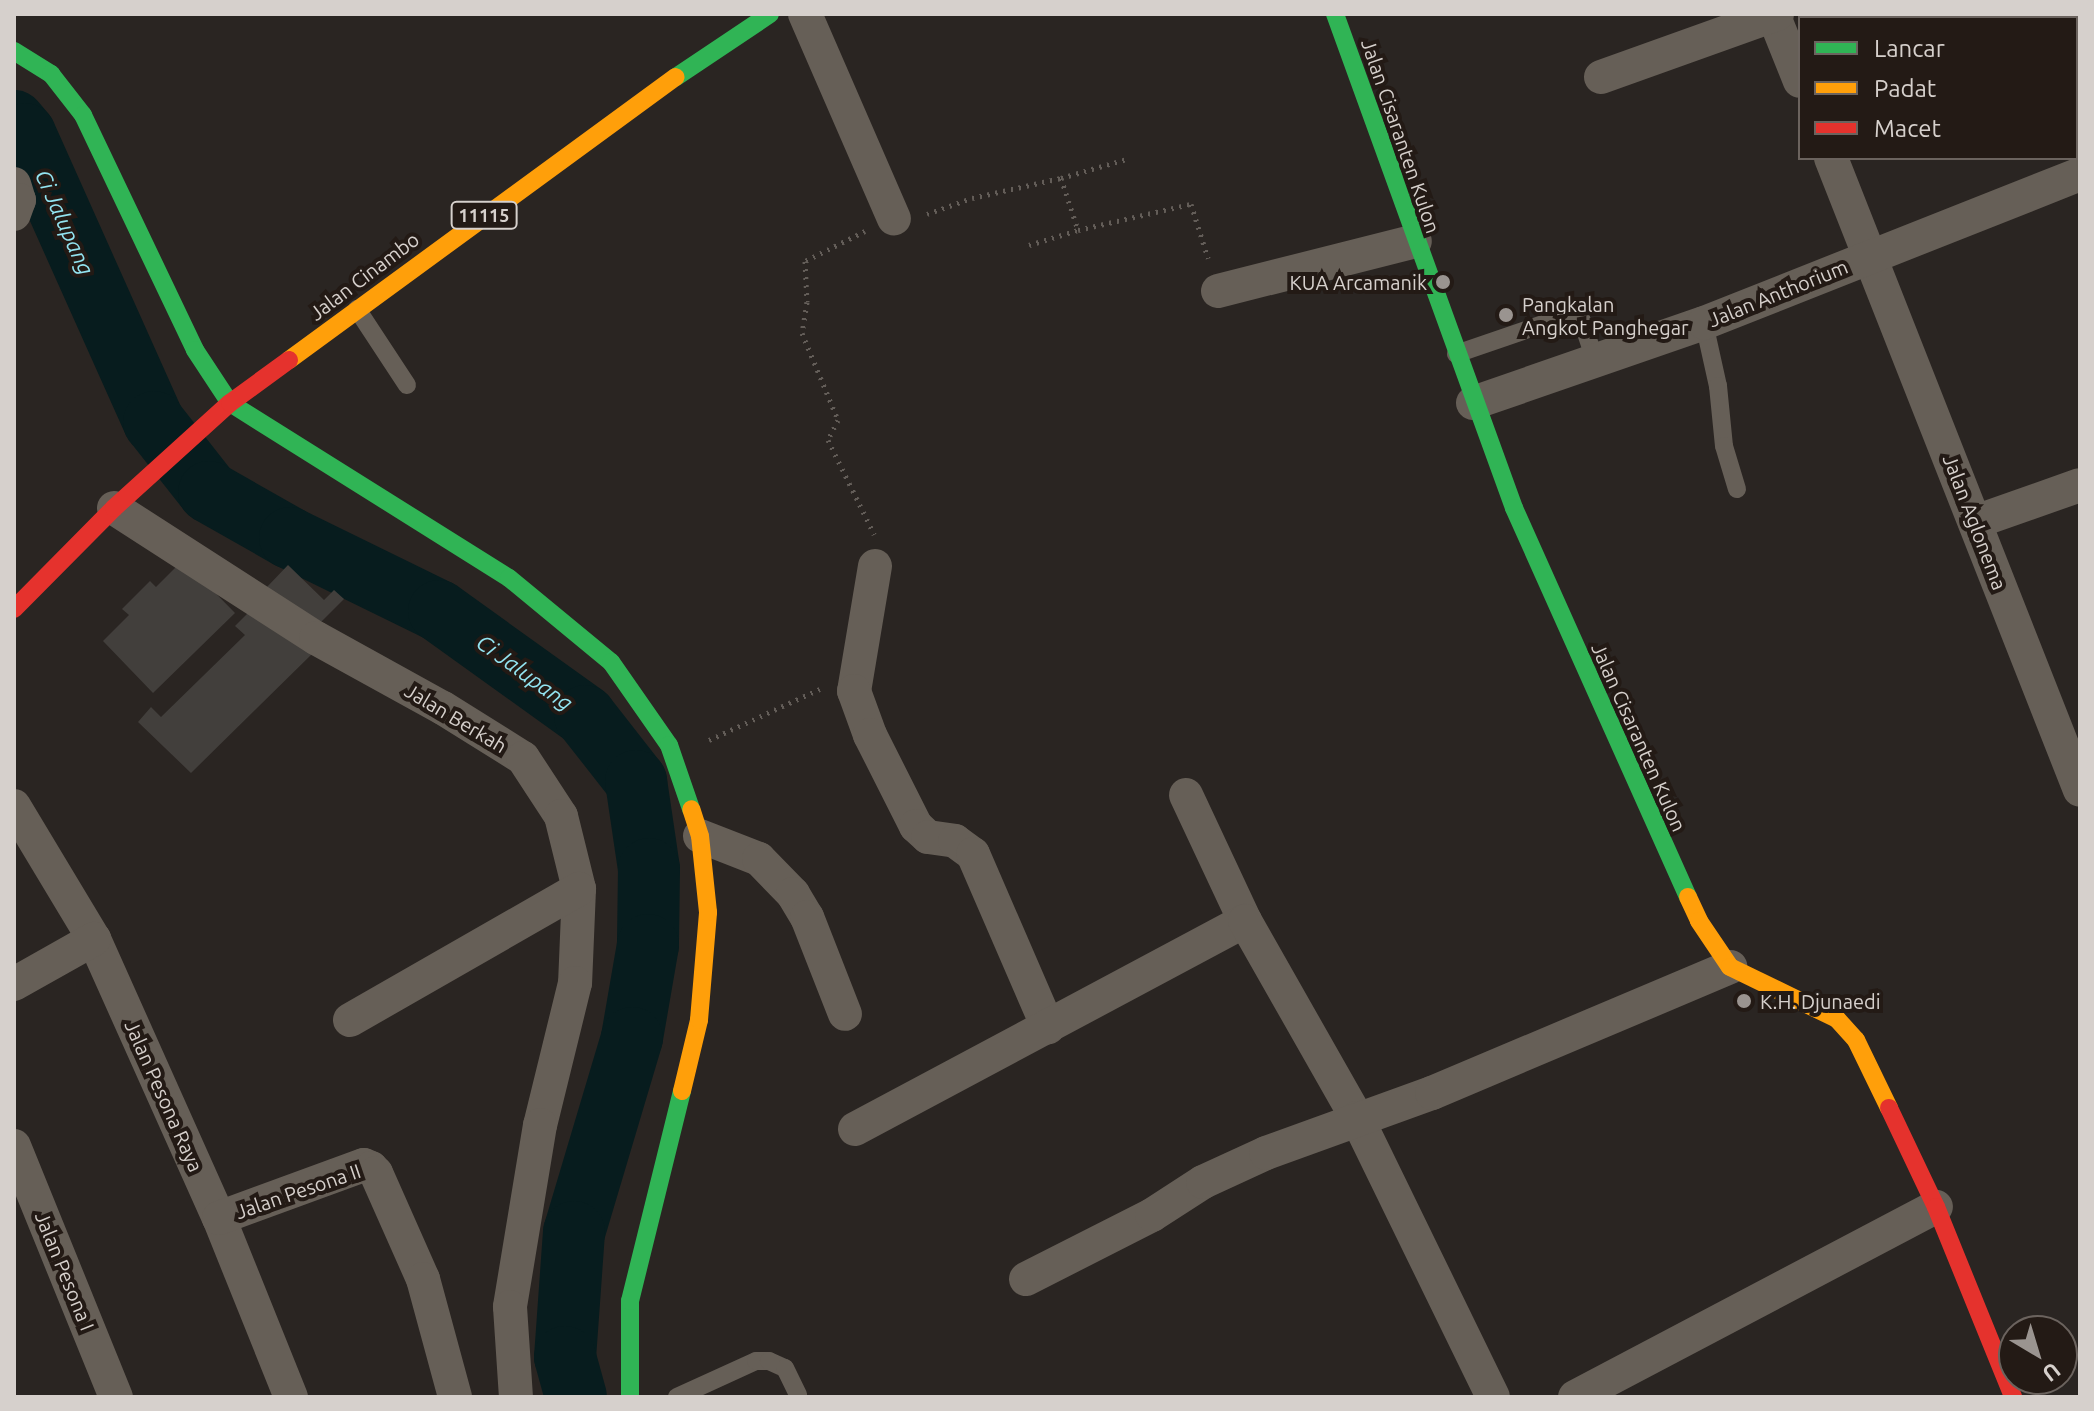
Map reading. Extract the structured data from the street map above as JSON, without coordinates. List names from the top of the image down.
{
  "streets": {
    "main road": ["Jalan Cisaranten Kulon", "11115", "Jalan Cinambo"],
    "street": [
      "Jalan Anthorium",
      "Jalan Aglonema",
      "Jalan Berkah",
      "Jalan Pesona Raya",
      "Jalan Pesona II",
      "Jalan Pesona I"
    ]
  },
  "crossings": [
    ["Jalan Cisaranten Kulon", "Jalan Anthorium"],
    ["Jalan Cinambo", "Jalan Berkah"],
    ["Jalan Anthorium", "Jalan Aglonema"],
    ["Jalan Pesona Raya", "Jalan Pesona II"]
  ],
  "water": ["Ci Jalupang"],
  "places": ["KUA Arcamanik", "Pangkalan Angkot Panghegar", "K.H. Djunaedi"],
  "legend": ["Lancar", "Padat", "Macet"],
  "north": "bottom right"
}
